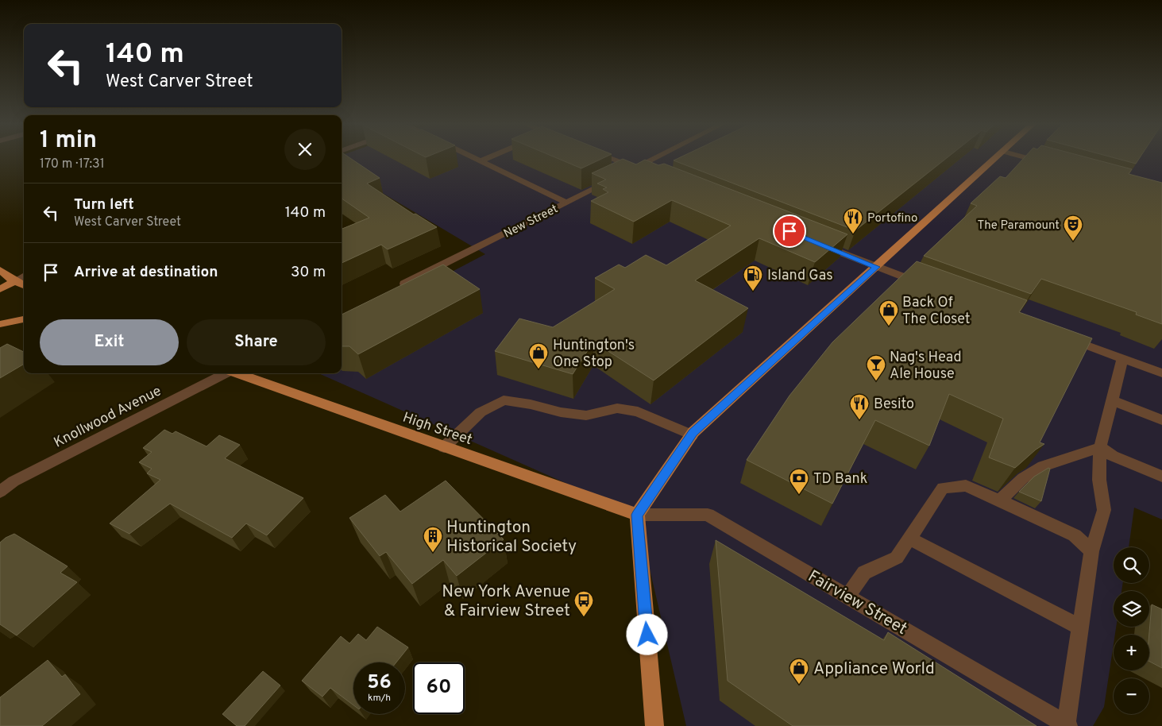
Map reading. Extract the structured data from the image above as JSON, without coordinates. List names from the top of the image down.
{
  "streets": {
    "main road": ["High Street"],
    "street": ["New Street", "Knollwood Avenue", "Fairview Street"]
  },
  "crossings": [
    ["High Street", "Fairview Street"]
  ],
  "places": {
    "restaurant": ["Portofino", "Besito"],
    "theatre": ["The Paramount"],
    "fuel station": ["Island Gas"],
    "shop": ["Back Of The Closet", "Huntington's One Stop", "Appliance World"],
    "bar": ["Nag's Head Ale House"],
    "bank": ["TD Bank"],
    "building": ["Huntington Historical Society"],
    "bus stop": ["New York Avenue & Fairview Street"]
  },
  "page": {
    "turn": ["140 m", "West Carver Street"],
    "heading": ["1 min", "170 m · 17:31"],
    "list": [
      {
        "name": "Turn left",
        "note": "West Carver Street",
        "value": "140 m"
      },
      {
        "name": "Arrive at destination",
        "value": "30 m"
      }
    ],
    "buttons": ["Exit", "Share"],
    "map_buttons": ["+", "−"],
    "speed": "56 km/h",
    "limit": "60"
  }
}
